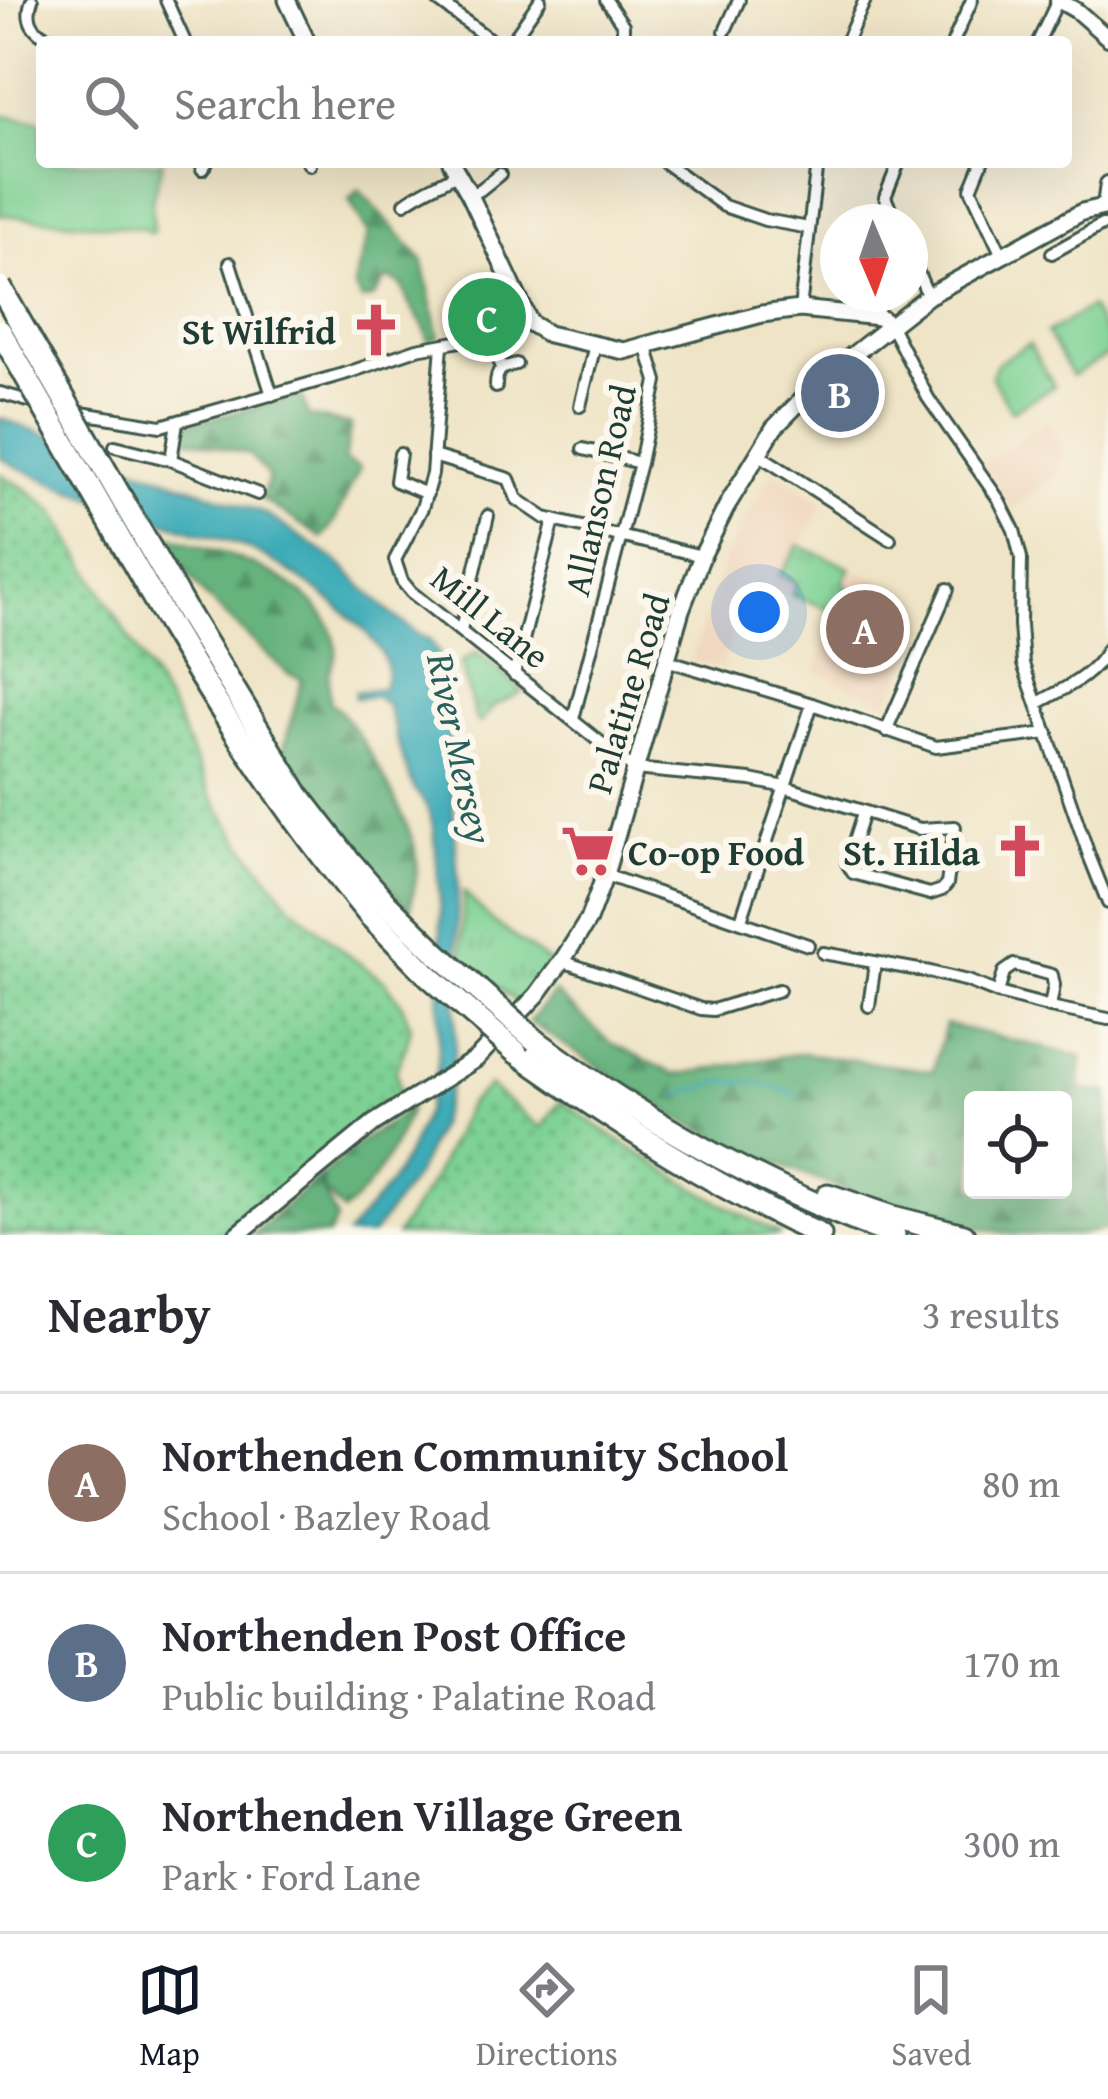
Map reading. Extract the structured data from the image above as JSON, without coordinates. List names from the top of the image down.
{
  "streets": {
    "main road": ["Palatine Road"],
    "street": ["Allanson Road", "Mill Lane"]
  },
  "crossings": [
    ["Allanson Road", "Mill Lane"],
    ["Mill Lane", "Palatine Road"]
  ],
  "water": ["River Mersey"],
  "places": {
    "church": ["St Wilfrid", "St. Hilda"],
    "supermarket": ["Co-op Food"]
  },
  "north": "bottom",
  "page": {
    "search": "Search here",
    "pins": ["C", "B", "A"],
    "heading": ["Nearby", "3 results"],
    "list": [
      {
        "mark": "A",
        "name": "Northenden Community School",
        "note": "School · Bazley Road",
        "value": "80 m"
      },
      {
        "mark": "B",
        "name": "Northenden Post Office",
        "note": "Public building · Palatine Road",
        "value": "170 m"
      },
      {
        "mark": "C",
        "name": "Northenden Village Green",
        "note": "Park · Ford Lane",
        "value": "300 m"
      }
    ],
    "nav": ["Map", "Directions", "Saved"]
  }
}
